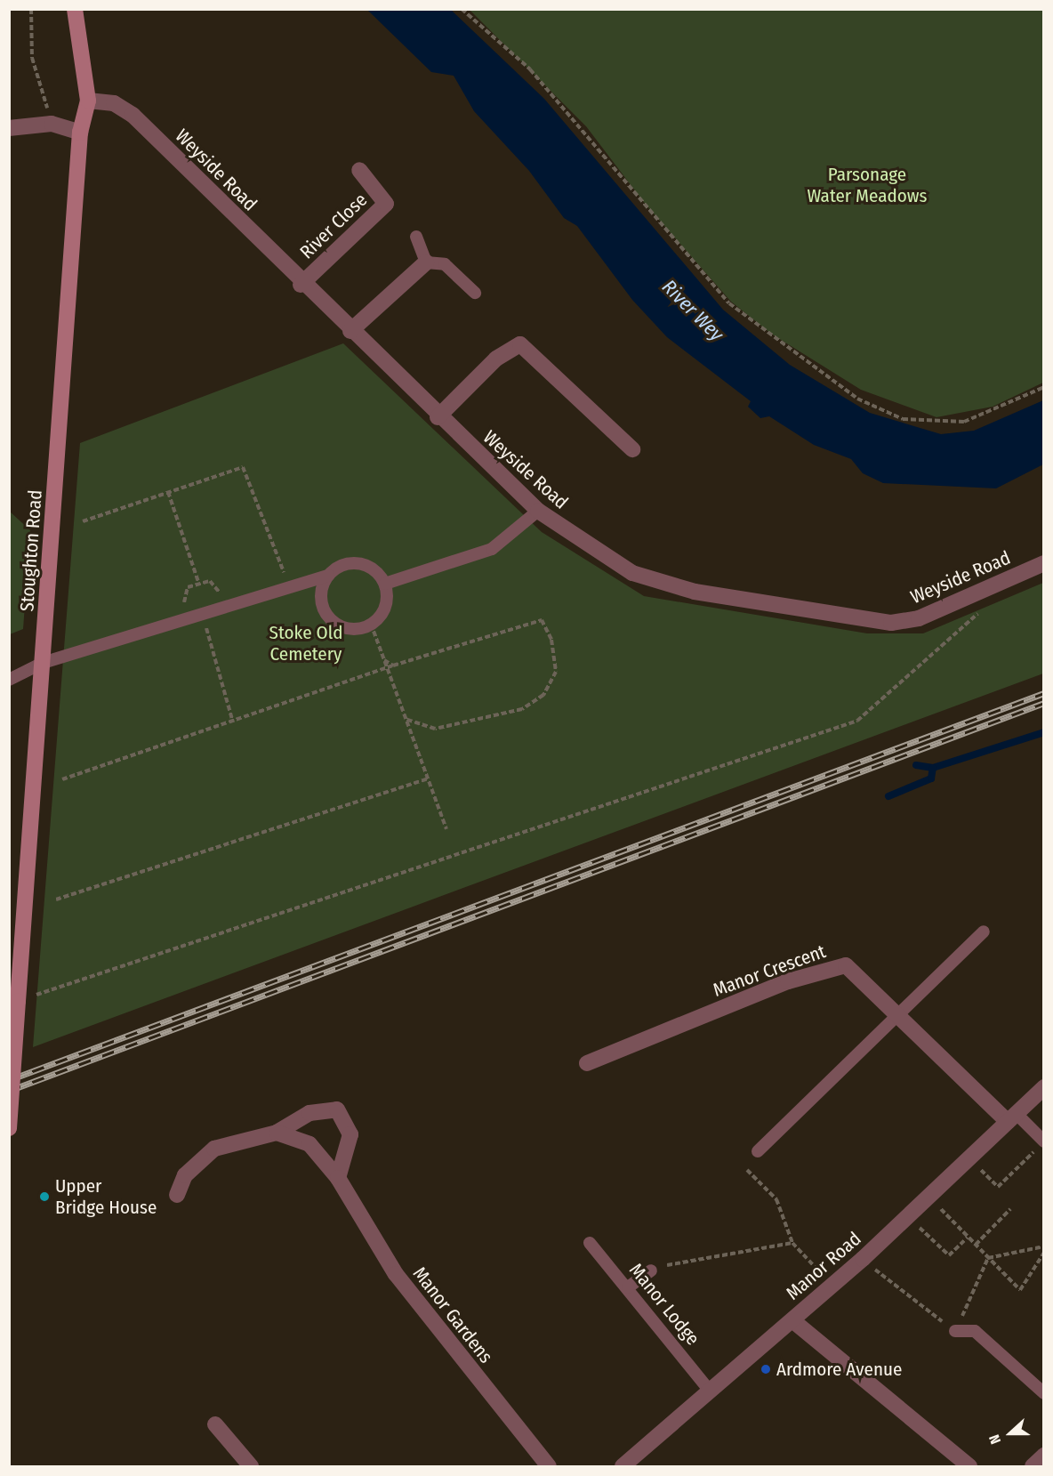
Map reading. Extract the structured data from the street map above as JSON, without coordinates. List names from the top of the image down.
{
  "streets": {
    "street": [
      "Weyside Road",
      "River Close",
      "Stoughton Road",
      "Manor Crescent",
      "Manor Road",
      "Manor Gardens"
    ],
    "lane": ["Manor Lodge"]
  },
  "crossings": [
    ["Weyside Road", "River Close"],
    ["Weyside Road", "Stoughton Road"],
    ["Manor Crescent", "Manor Road"],
    ["Manor Road", "Manor Lodge"]
  ],
  "water": ["River Wey"],
  "parks": ["Parsonage Water Meadows", "Stoke Old Cemetery"],
  "places": ["Upper Bridge House", "Ardmore Avenue"],
  "north": "left"
}
